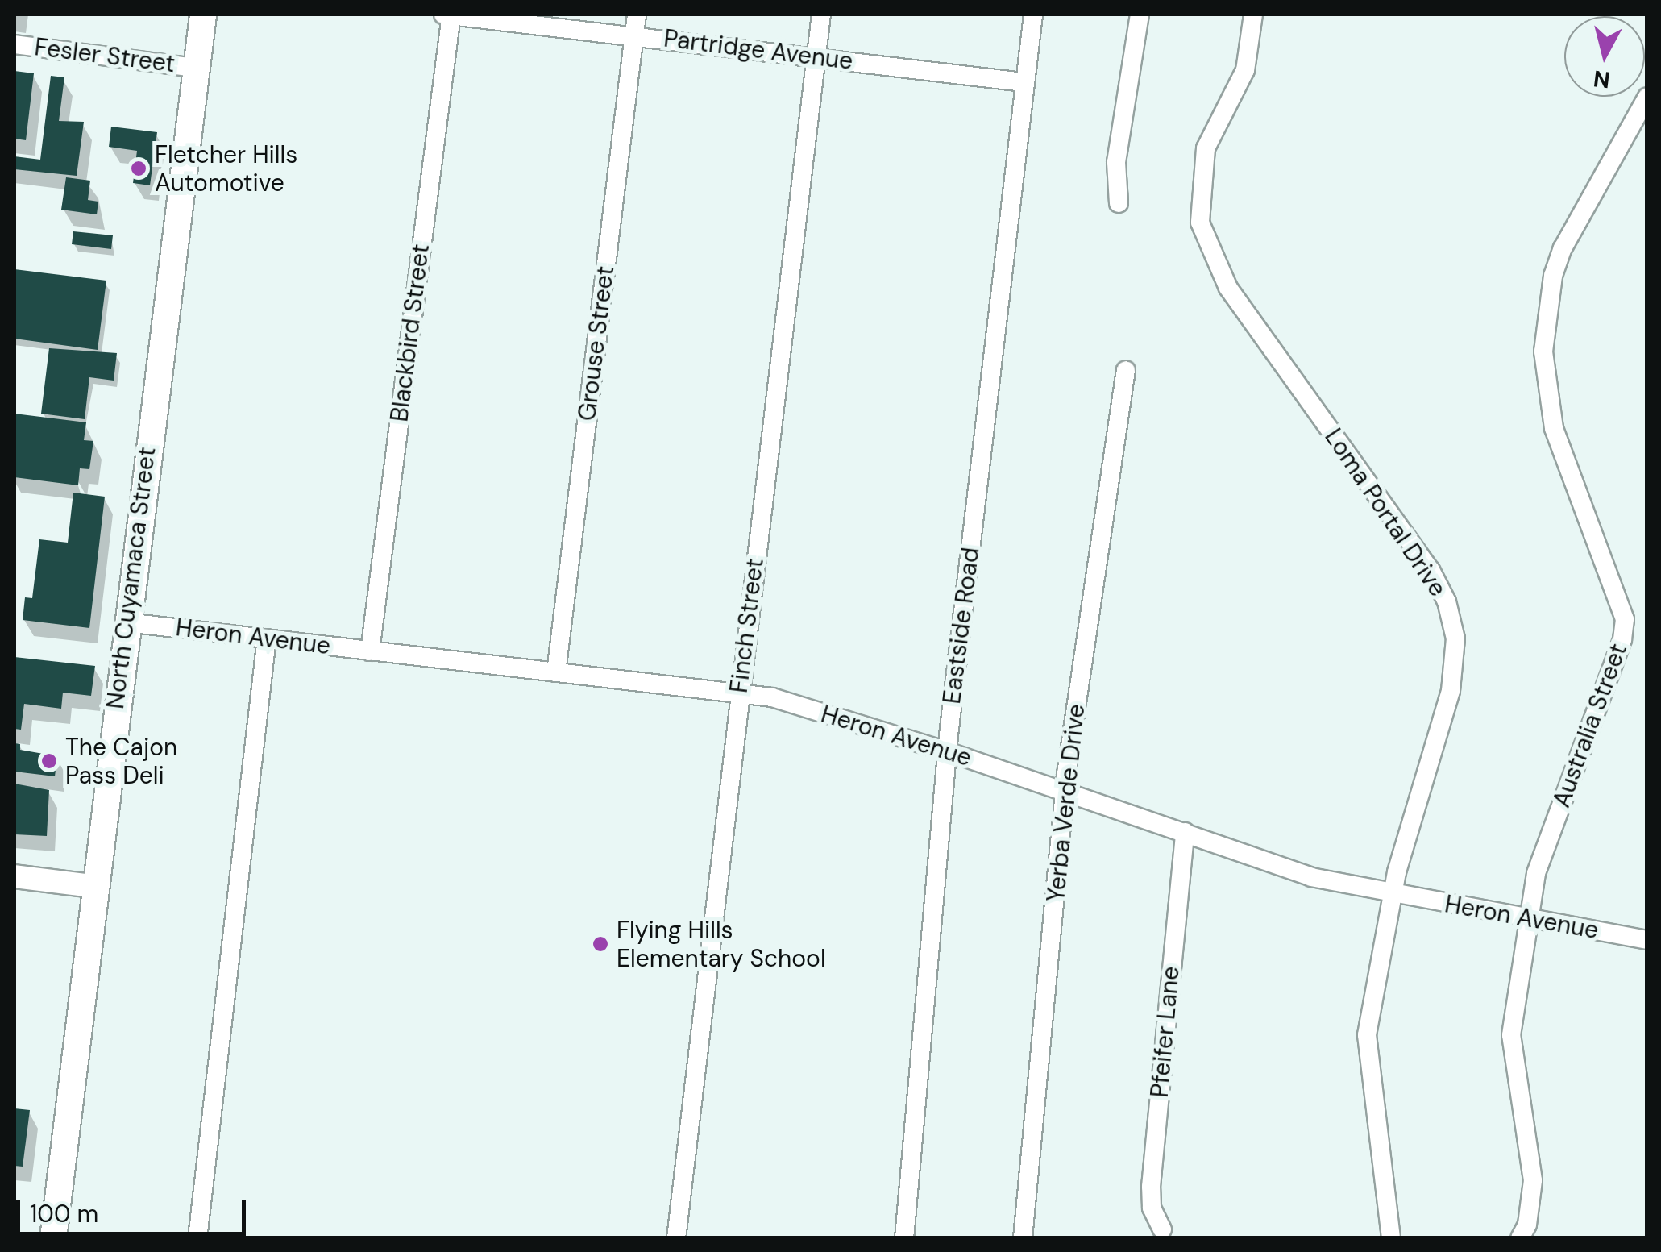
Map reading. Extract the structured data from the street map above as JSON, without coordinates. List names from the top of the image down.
{
  "streets": {
    "main road": ["North Cuyamaca Street"],
    "street": [
      "Partridge Avenue",
      "Fesler Street",
      "Blackbird Street",
      "Grouse Street",
      "Loma Portal Drive",
      "Finch Street",
      "Eastside Road",
      "Heron Avenue",
      "Australia Street",
      "Yerba Verde Drive",
      "Pfeifer Lane"
    ]
  },
  "crossings": [
    ["Partridge Avenue", "Blackbird Street"],
    ["Partridge Avenue", "Grouse Street"],
    ["Partridge Avenue", "Finch Street"],
    ["Partridge Avenue", "Eastside Road"],
    ["Fesler Street", "North Cuyamaca Street"],
    ["Blackbird Street", "Heron Avenue"],
    ["Grouse Street", "Heron Avenue"],
    ["Loma Portal Drive", "Heron Avenue"],
    ["North Cuyamaca Street", "Heron Avenue"],
    ["Finch Street", "Heron Avenue"],
    ["Eastside Road", "Heron Avenue"],
    ["Heron Avenue", "Australia Street"],
    ["Heron Avenue", "Yerba Verde Drive"],
    ["Heron Avenue", "Pfeifer Lane"]
  ],
  "places": ["Fletcher Hills Automotive", "The Cajon Pass Deli", "Flying Hills Elementary School"],
  "scale_bar": "100 m",
  "north": "bottom"
}
